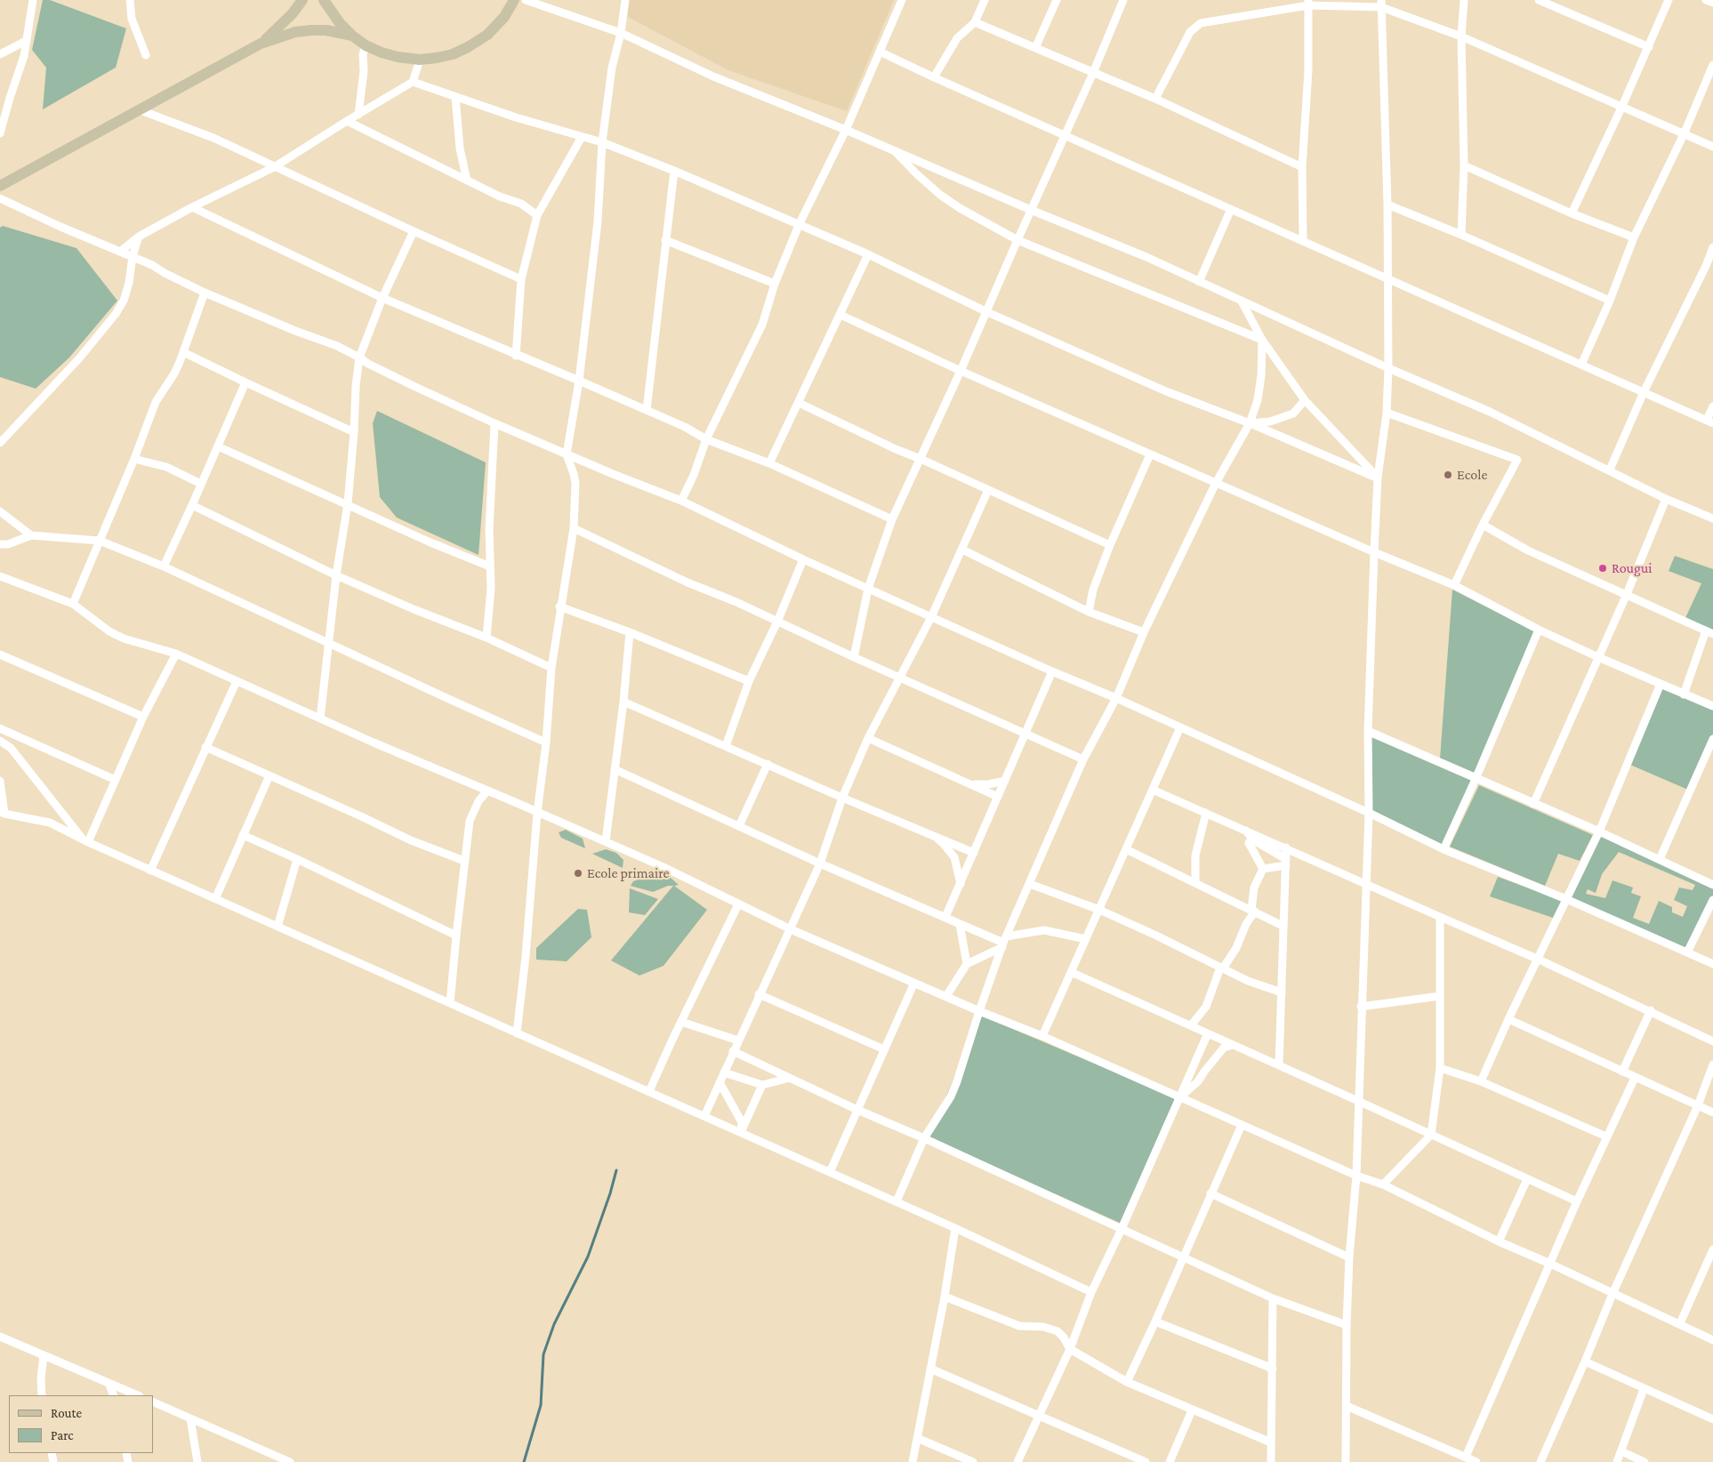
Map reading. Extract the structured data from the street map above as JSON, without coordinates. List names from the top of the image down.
{
  "places": ["Ecole", "Rougui", "Ecole primaire"],
  "legend": ["Route", "Parc"]
}
